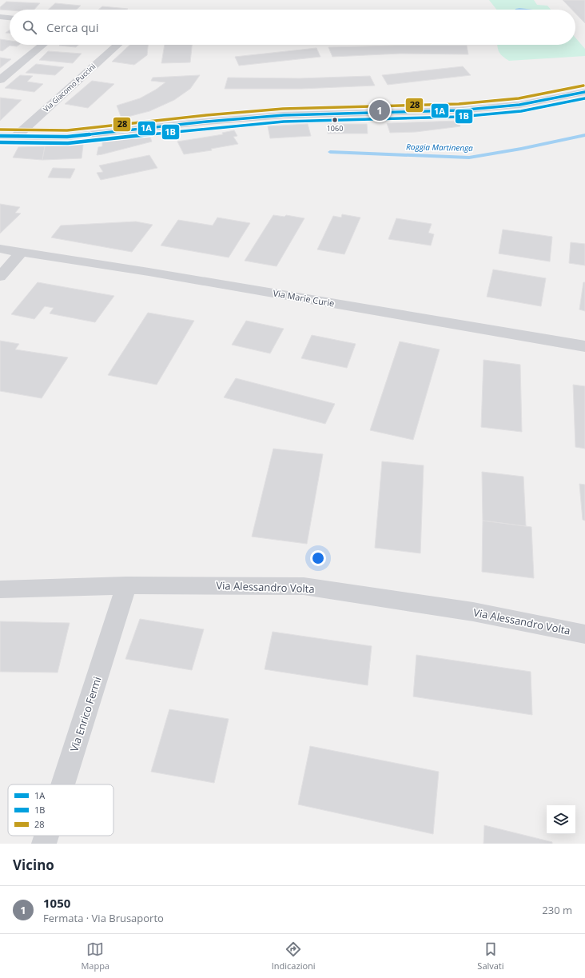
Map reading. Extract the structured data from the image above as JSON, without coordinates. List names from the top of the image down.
{
  "streets": {
    "street": [
      "Via Giacomo Puccini",
      "Via Marie Curie",
      "Via Alessandro Volta",
      "Via Enrico Fermi"
    ]
  },
  "crossings": [
    ["Via Alessandro Volta", "Via Enrico Fermi"]
  ],
  "water": ["Roggia Martinenga"],
  "places": ["1060"],
  "lines": ["transit line 28", "transit line 1A", "transit line 1B"],
  "legend": ["1A", "1B", "28"],
  "page": {
    "search": "Cerca qui",
    "pins": "1",
    "heading": "Vicino",
    "list": [
      {
        "mark": "1",
        "name": "1050",
        "note": "Fermata · Via Brusaporto",
        "value": "230 m"
      }
    ],
    "nav": ["Mappa", "Indicazioni", "Salvati"]
  }
}
